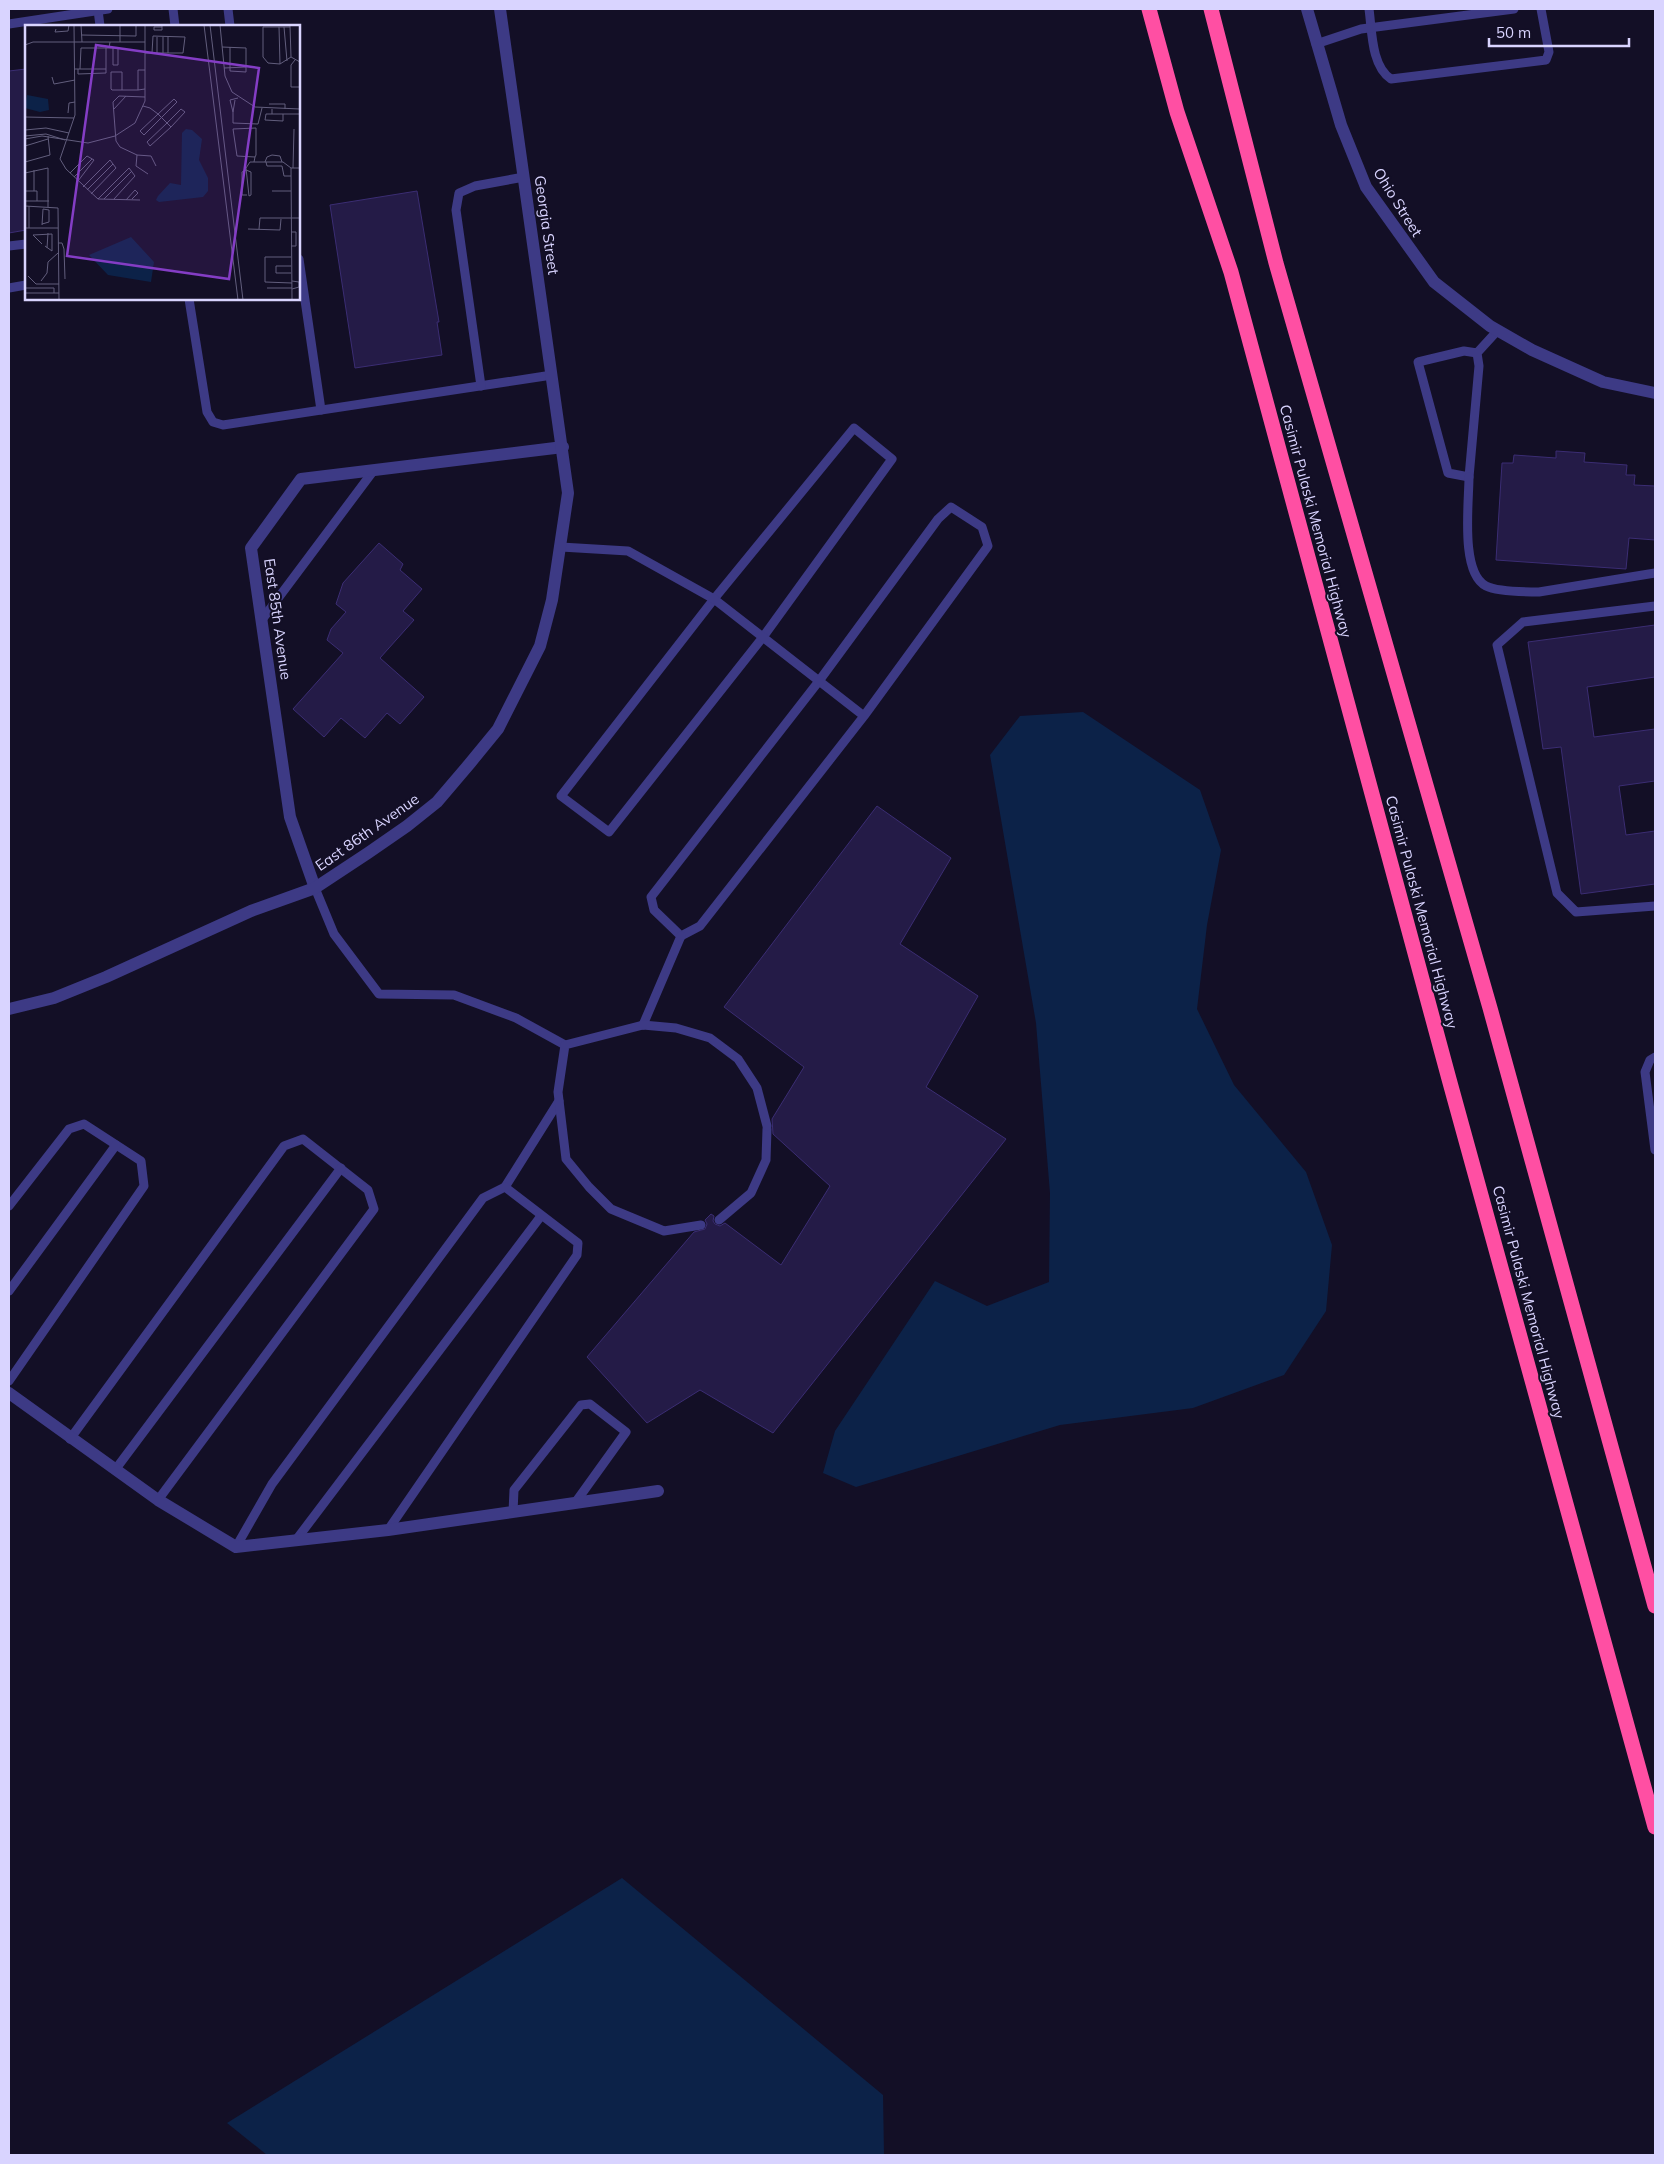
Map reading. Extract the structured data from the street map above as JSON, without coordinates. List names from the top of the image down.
{
  "streets": {
    "highway": ["Casimir Pulaski Memorial Highway"],
    "street": [
      "Ohio Street",
      "Georgia Street",
      "East 85th Avenue",
      "East 86th Avenue"
    ]
  },
  "crossings": [
    ["Georgia Street", "East 85th Avenue"],
    ["Georgia Street", "East 86th Avenue"],
    ["East 85th Avenue", "East 86th Avenue"]
  ],
  "scale_bar": "50 m"
}
